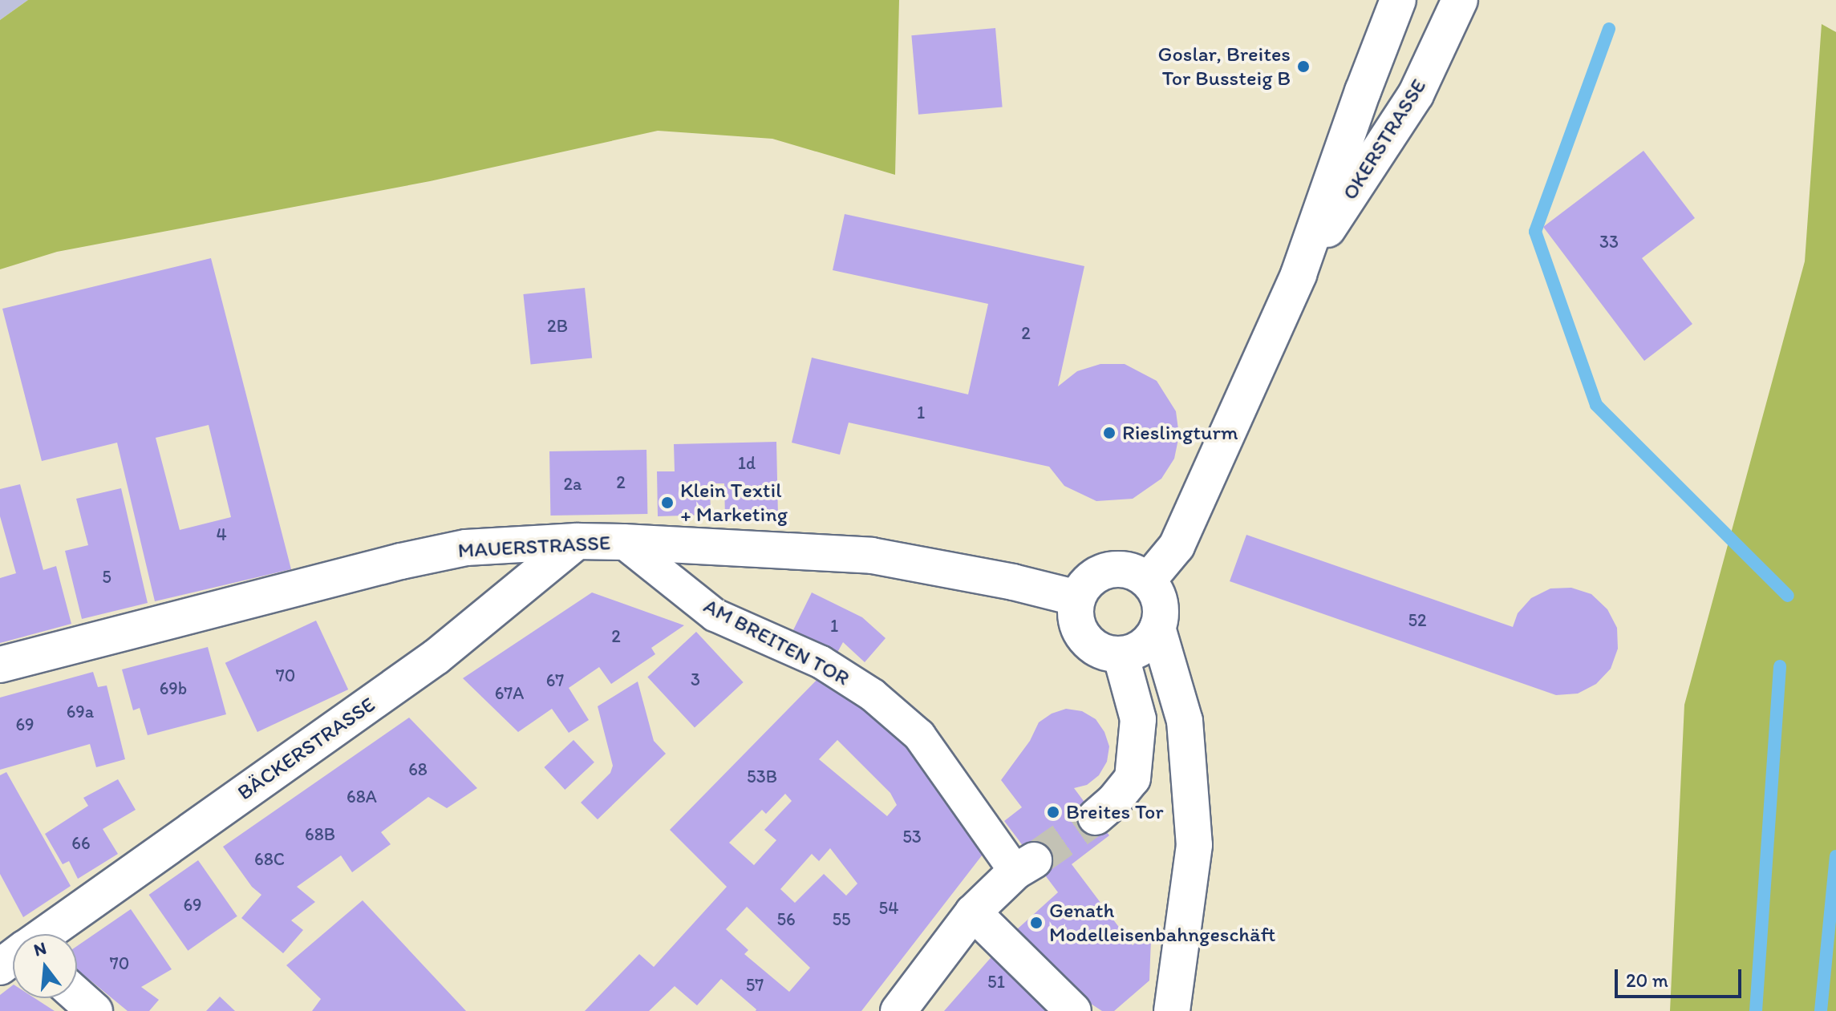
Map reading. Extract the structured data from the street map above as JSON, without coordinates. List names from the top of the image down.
{
  "streets": {
    "street": [
      "OKERSTRASSE",
      "MAUERSTRASSE",
      "AM BREITEN TOR",
      "BÄCKERSTRASSE"
    ]
  },
  "crossings": [
    ["OKERSTRASSE", "MAUERSTRASSE"],
    ["MAUERSTRASSE", "AM BREITEN TOR"],
    ["MAUERSTRASSE", "BÄCKERSTRASSE"]
  ],
  "places": [
    "Goslar, Breites Tor Bussteig B",
    "Rieslingturm",
    "Klein Textil + Marketing",
    "Breites Tor",
    "Genath Modelleisenbahngeschäft"
  ],
  "house_numbers": [
    "33",
    "2B",
    "2",
    "1",
    "1d",
    "2",
    "2a",
    "4",
    "5",
    "52",
    "1",
    "2",
    "70",
    "3",
    "67",
    "69b",
    "67A",
    "69a",
    "69",
    "68",
    "53B",
    "68A",
    "68B",
    "53",
    "66",
    "68C",
    "69",
    "54",
    "56",
    "55",
    "70",
    "51",
    "57"
  ],
  "scale_bar": "20 m",
  "north": "top"
}
